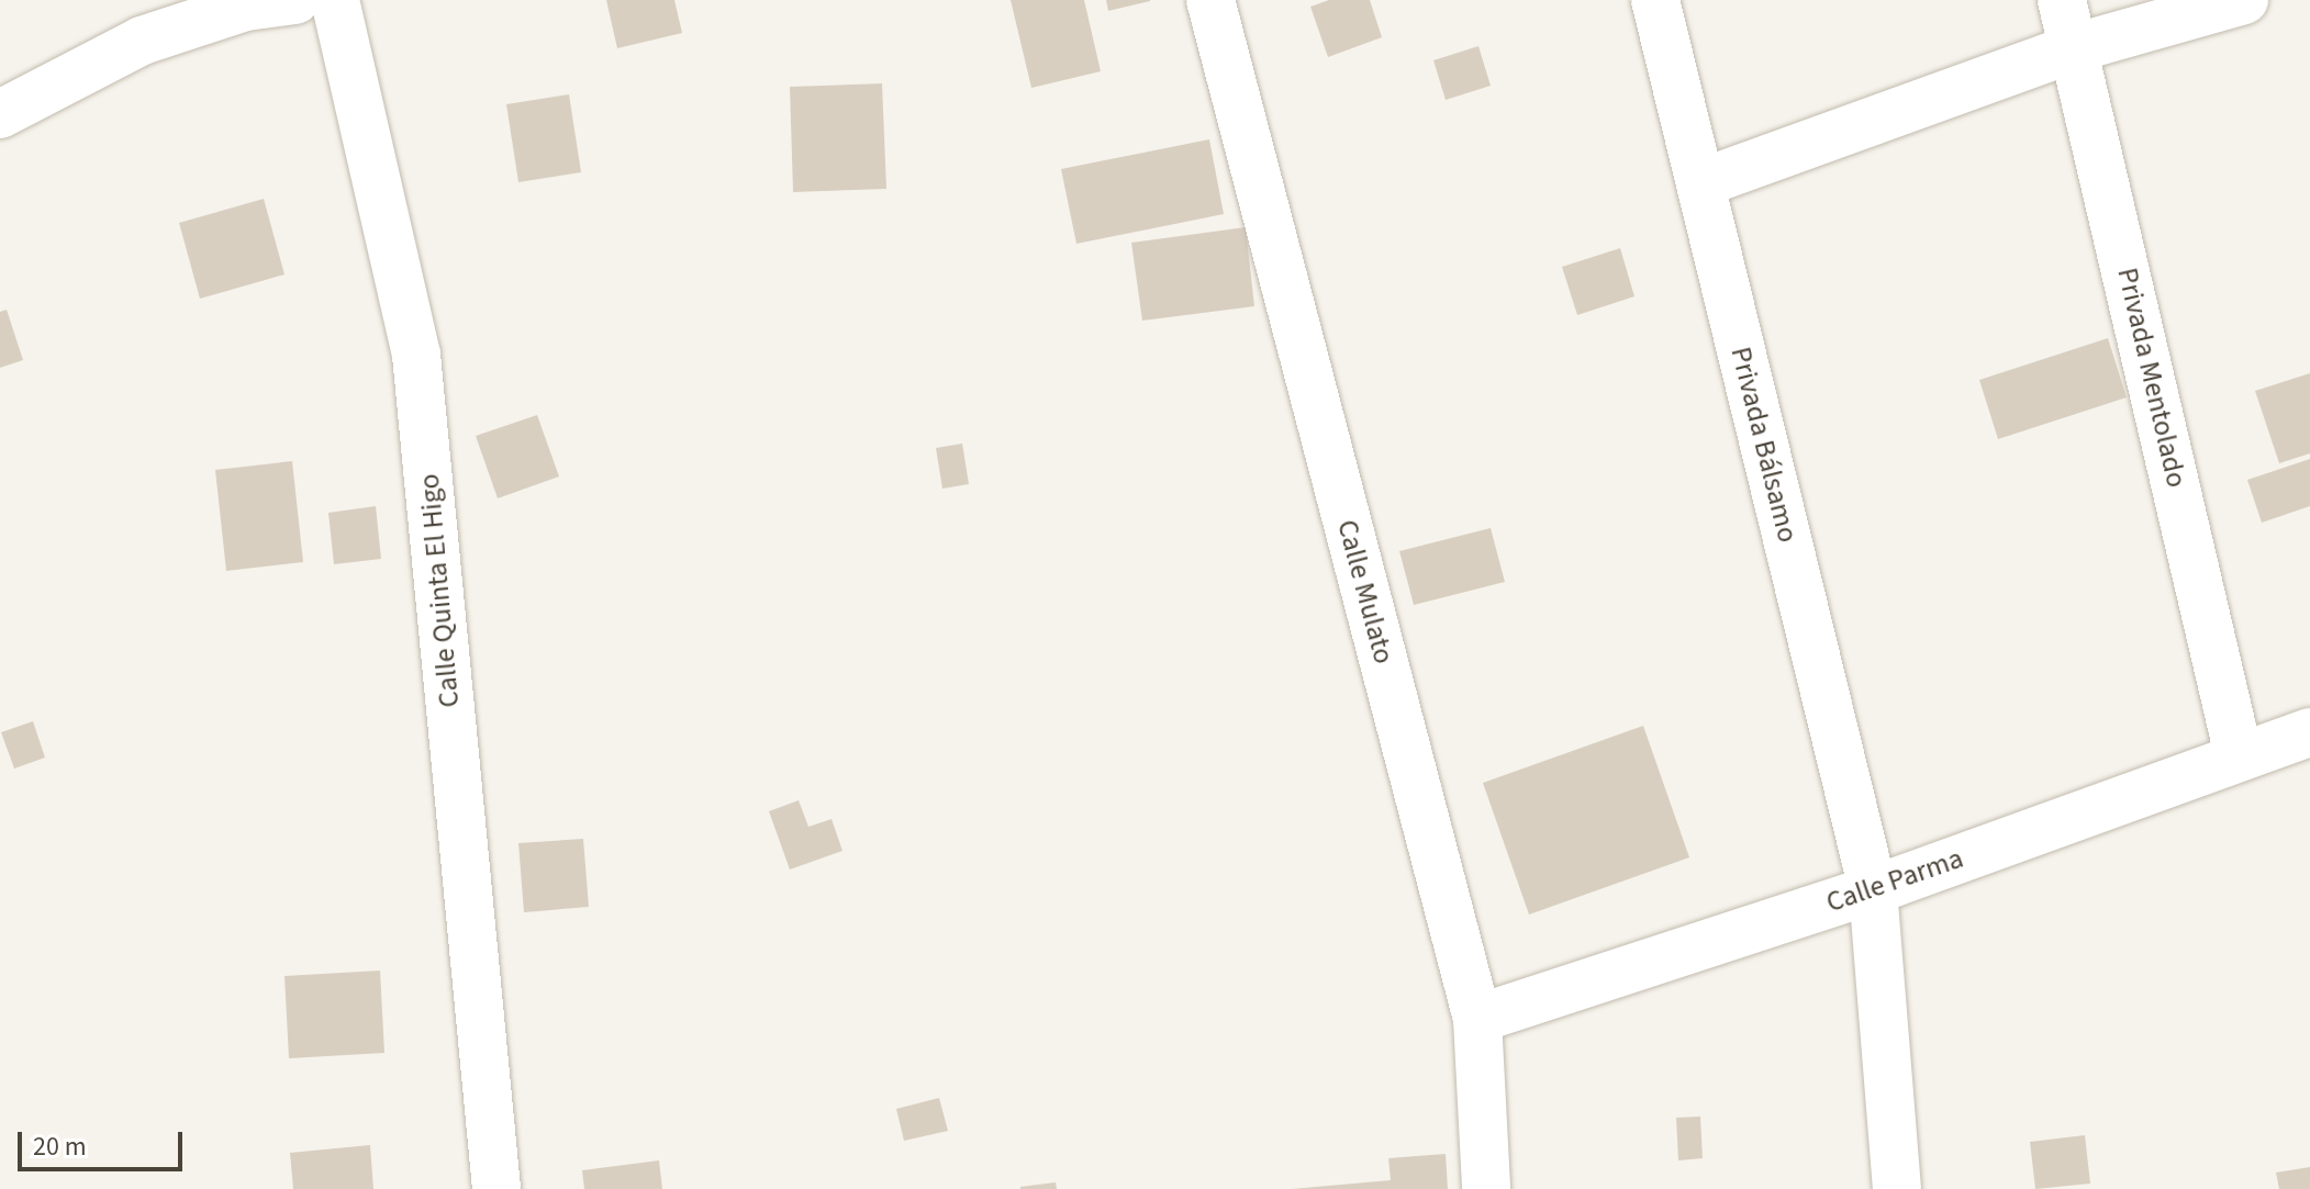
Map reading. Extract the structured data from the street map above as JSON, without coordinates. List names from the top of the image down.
{
  "streets": {
    "street": [
      "Privada Mentolado",
      "Privada Bálsamo",
      "Calle Quinta El Higo",
      "Calle Mulato",
      "Calle Parma"
    ]
  },
  "crossings": [
    ["Privada Mentolado", "Calle Parma"],
    ["Privada Bálsamo", "Calle Parma"],
    ["Calle Mulato", "Calle Parma"]
  ],
  "scale_bar": "20 m"
}
